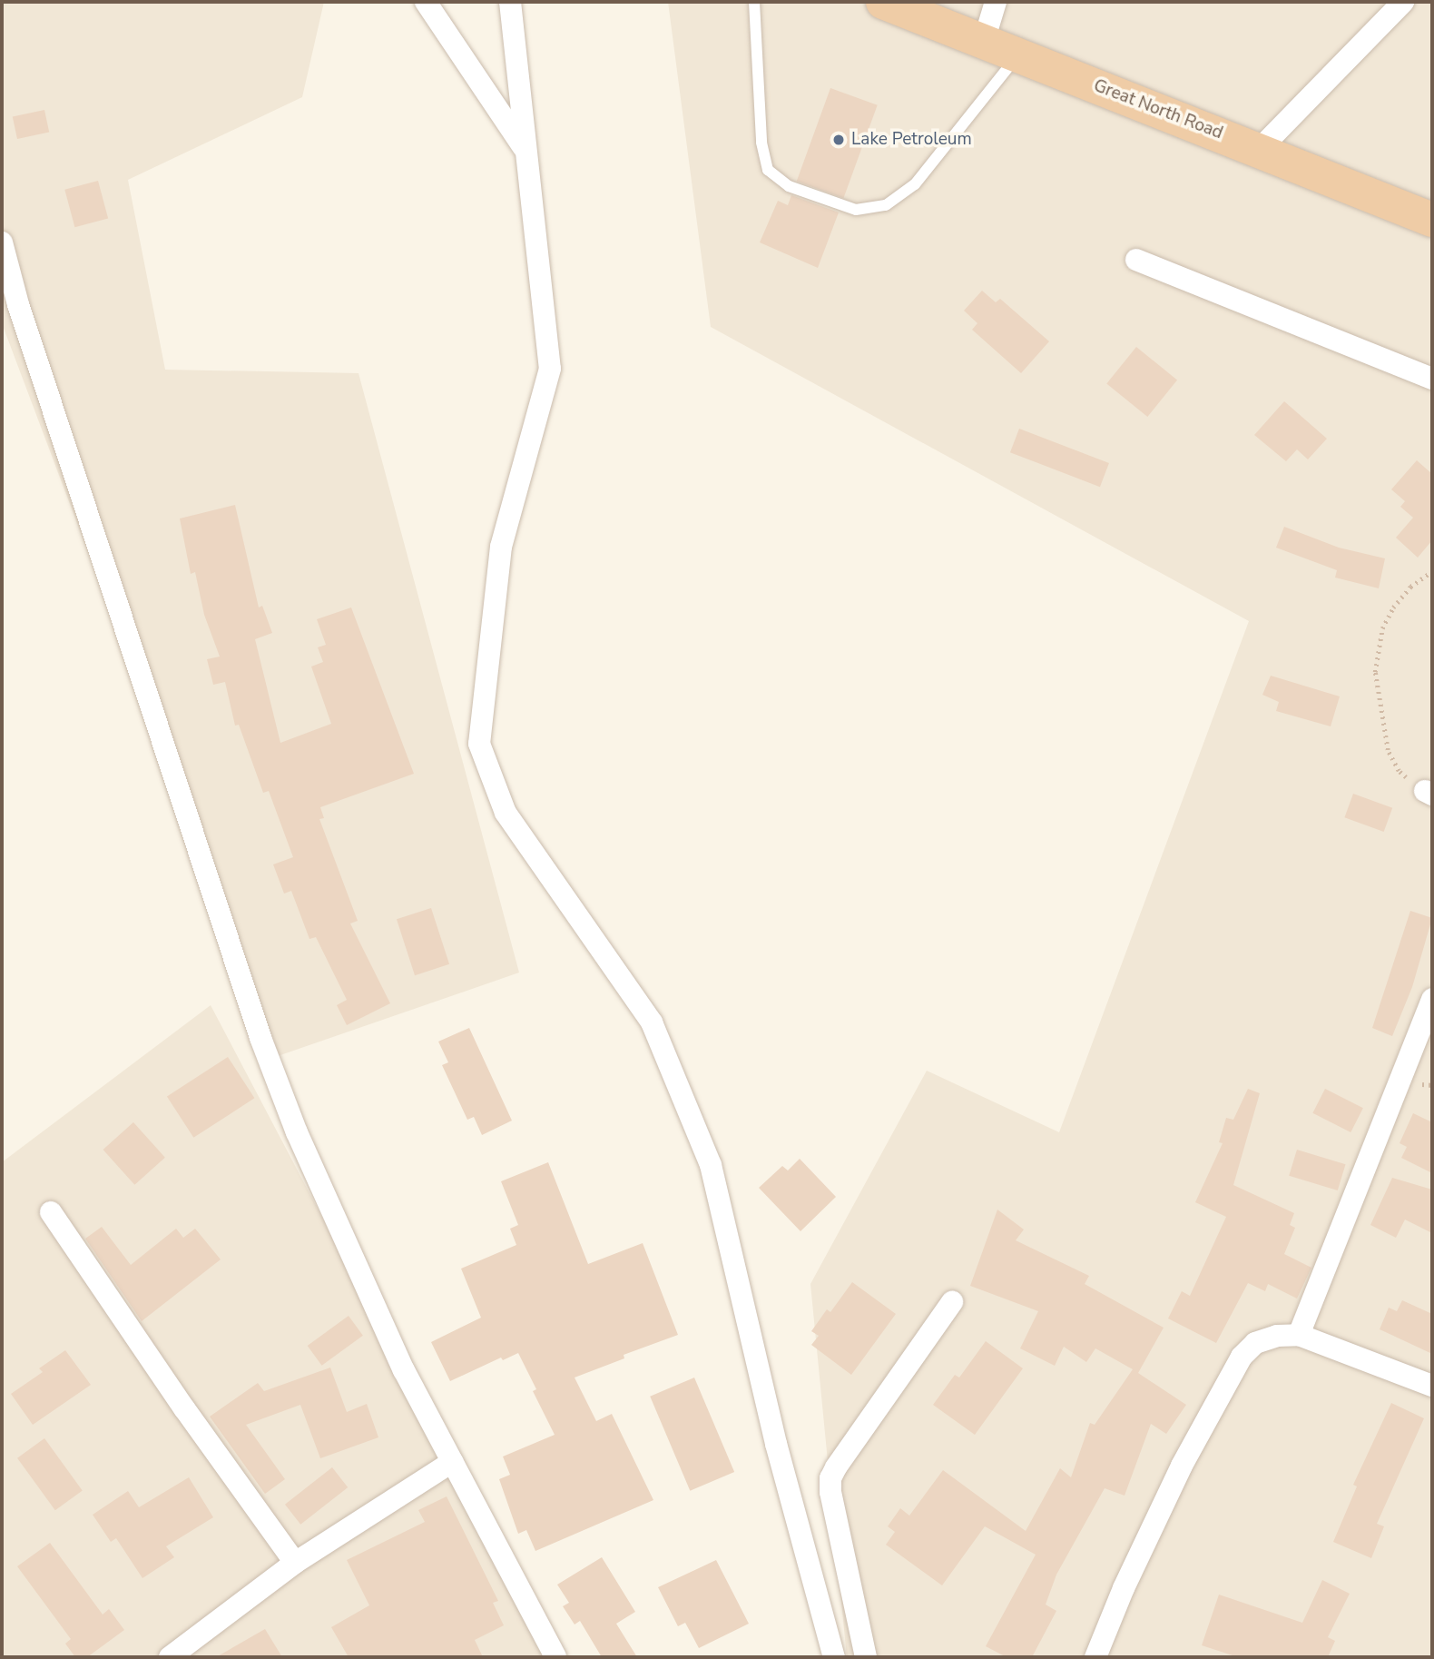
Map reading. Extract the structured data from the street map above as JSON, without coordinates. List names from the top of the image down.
{
  "streets": {
    "highway": ["Great North Road"]
  },
  "places": ["Lake Petroleum"]
}
